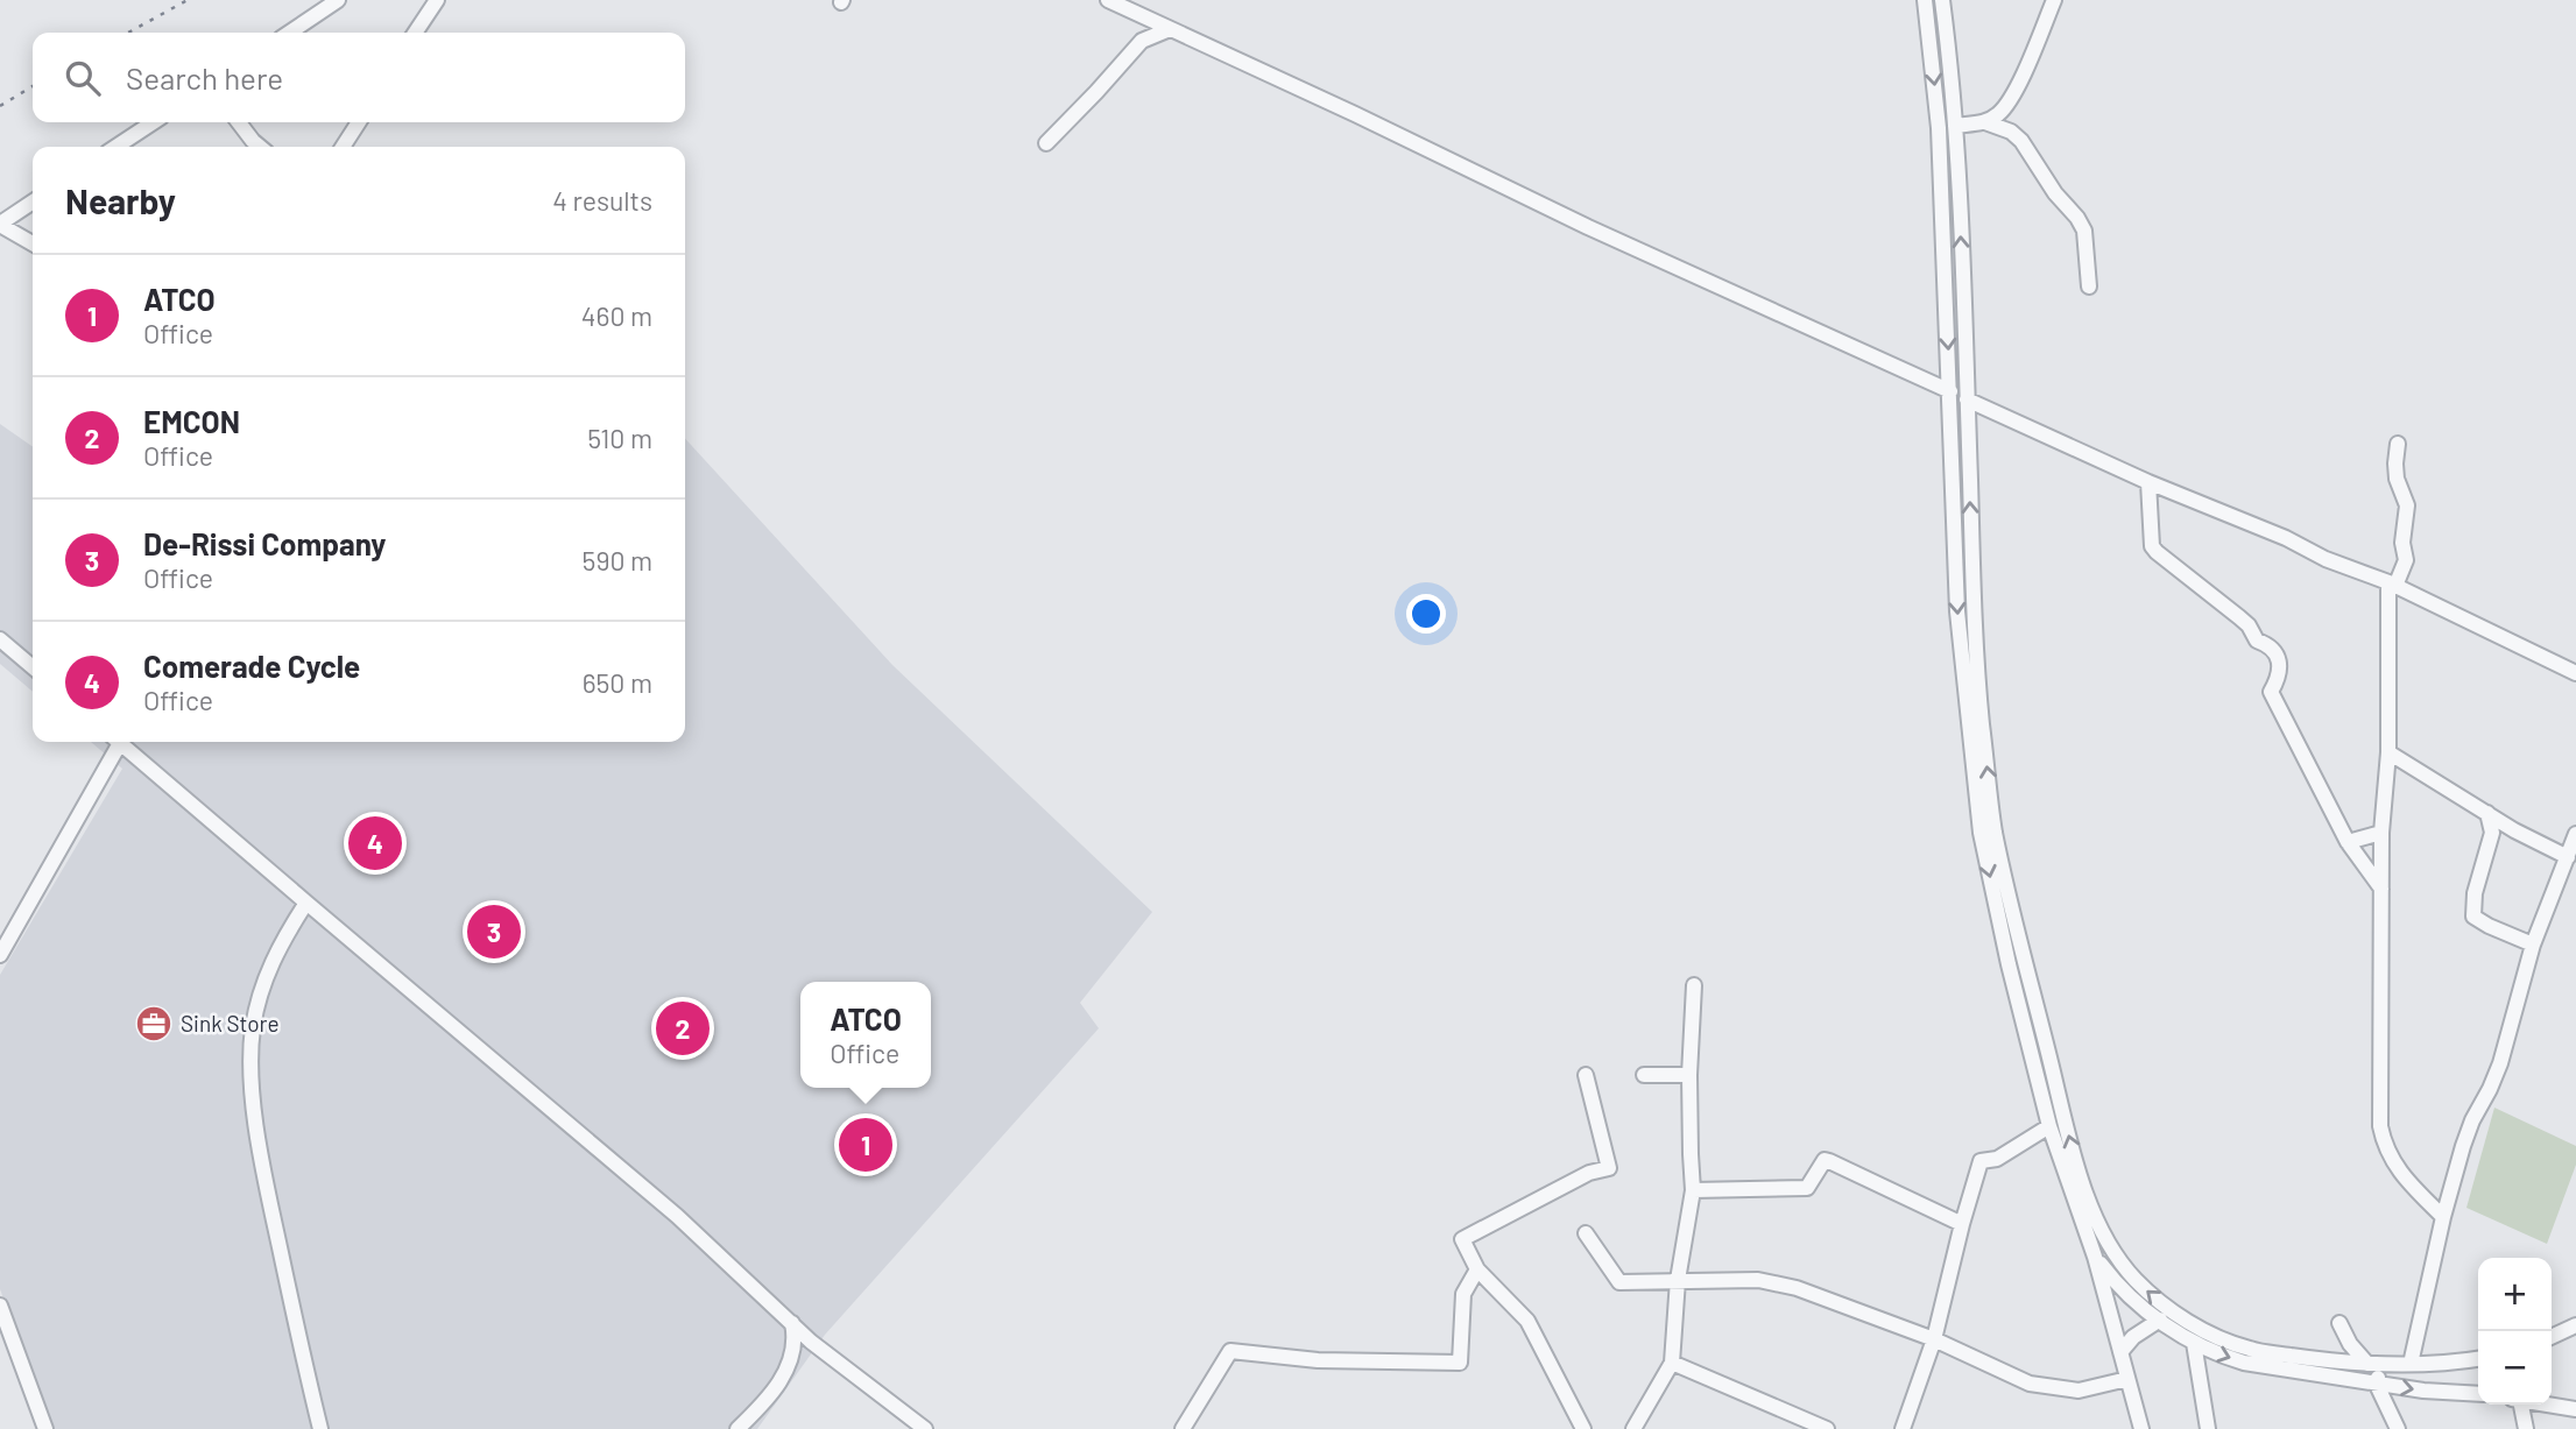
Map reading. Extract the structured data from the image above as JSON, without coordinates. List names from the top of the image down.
{
  "places": {
    "office": ["Sink Store"]
  },
  "page": {
    "search": "Search here",
    "heading": ["Nearby", "4 results"],
    "list": [
      {
        "mark": "1",
        "name": "ATCO",
        "note": "Office",
        "value": "460 m"
      },
      {
        "mark": "2",
        "name": "EMCON",
        "note": "Office",
        "value": "510 m"
      },
      {
        "mark": "3",
        "name": "De-Rissi Company",
        "note": "Office",
        "value": "590 m"
      },
      {
        "mark": "4",
        "name": "Comerade Cycle",
        "note": "Office",
        "value": "650 m"
      }
    ],
    "pins": [
      "4",
      "3",
      "2",
      "1"
    ],
    "popup": ["ATCO", "Office"],
    "map_buttons": ["+", "−"]
  }
}
